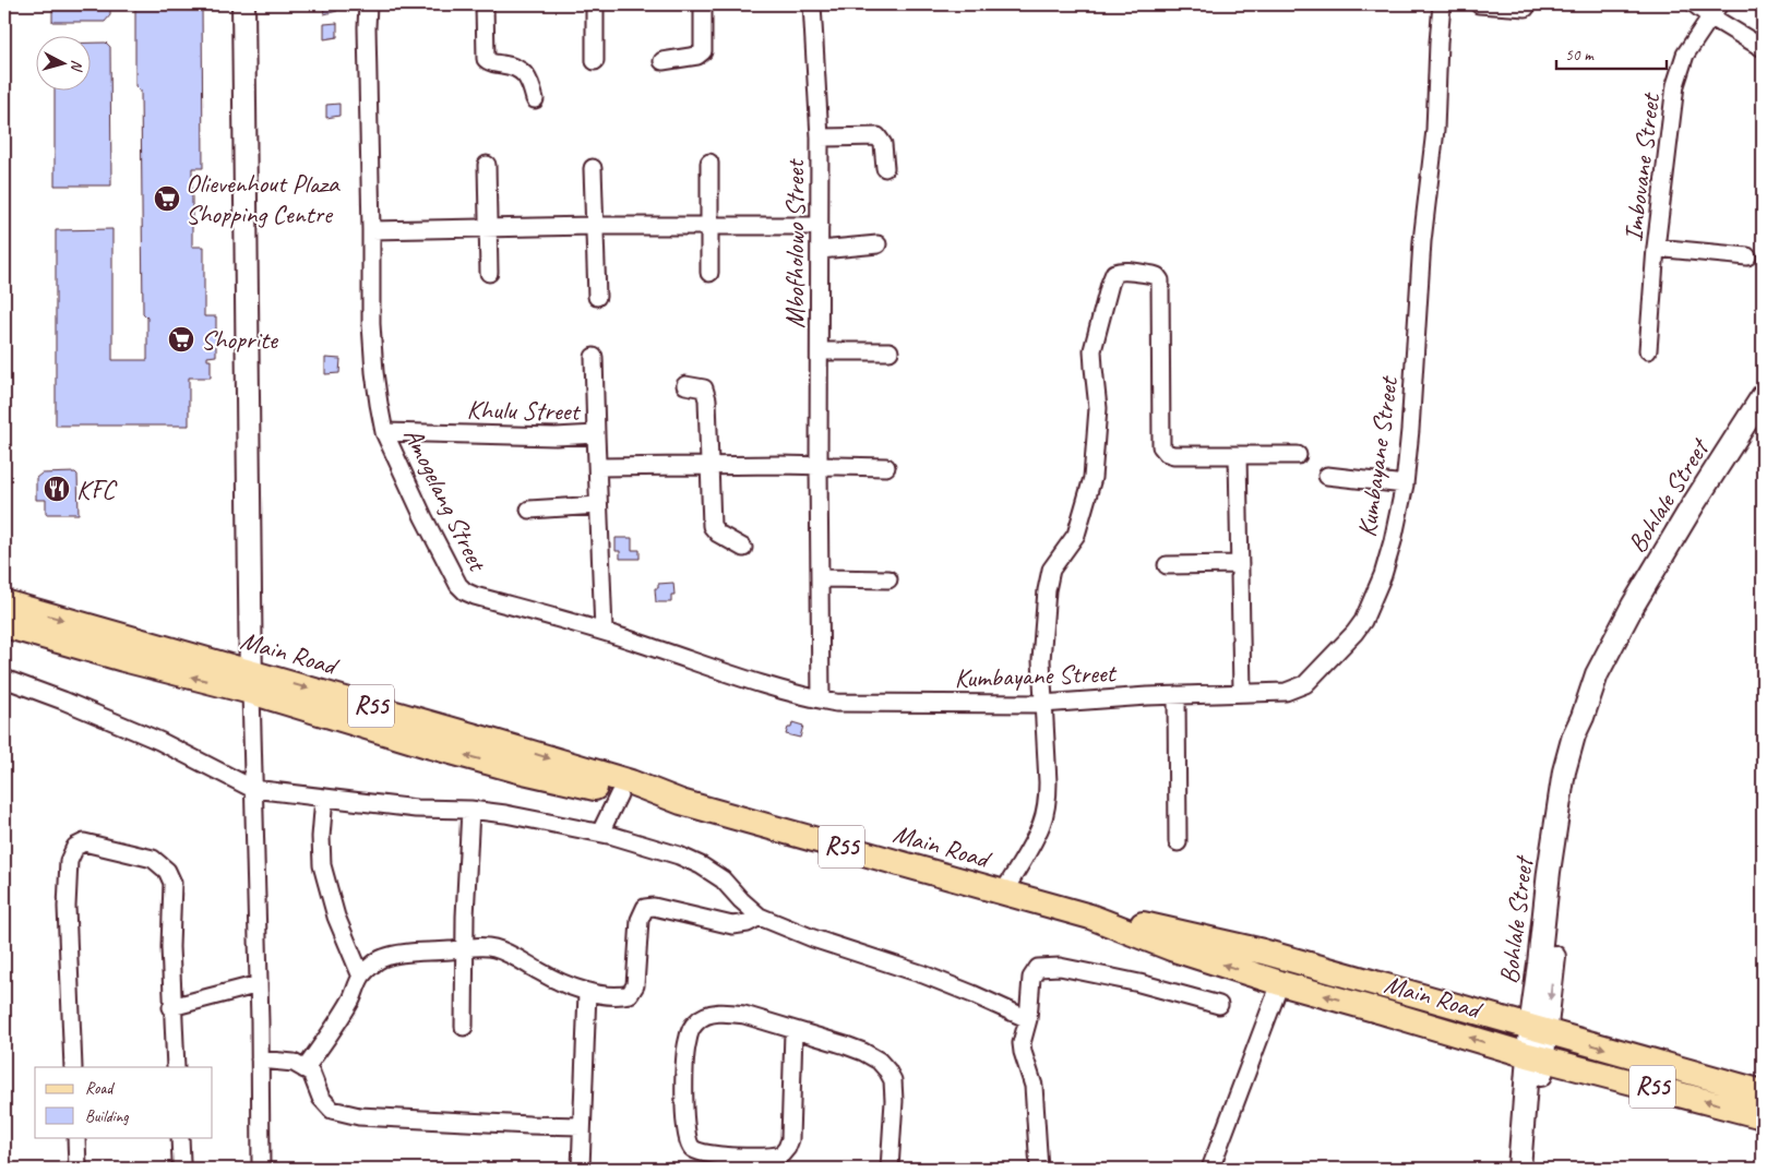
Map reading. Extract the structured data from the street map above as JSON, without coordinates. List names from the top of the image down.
{
  "streets": {
    "main road": ["Main Road", "R55"],
    "street": [
      "Imbovane Street",
      "Mbofholowo Street",
      "Khulu Street",
      "Kumbayane Street",
      "Bohlale Street",
      "Amogelang Street"
    ]
  },
  "crossings": [
    ["Mbofholowo Street", "Amogelang Street"],
    ["Khulu Street", "Amogelang Street"],
    ["Kumbayane Street", "Amogelang Street"],
    ["Bohlale Street", "Main Road"]
  ],
  "places": {
    "supermarket": ["Olievenhout Plaza Shopping Centre", "Shoprite"],
    "restaurant": ["KFC"]
  },
  "legend": ["Road", "Building"],
  "scale_bar": "50 m",
  "north": "right"
}
